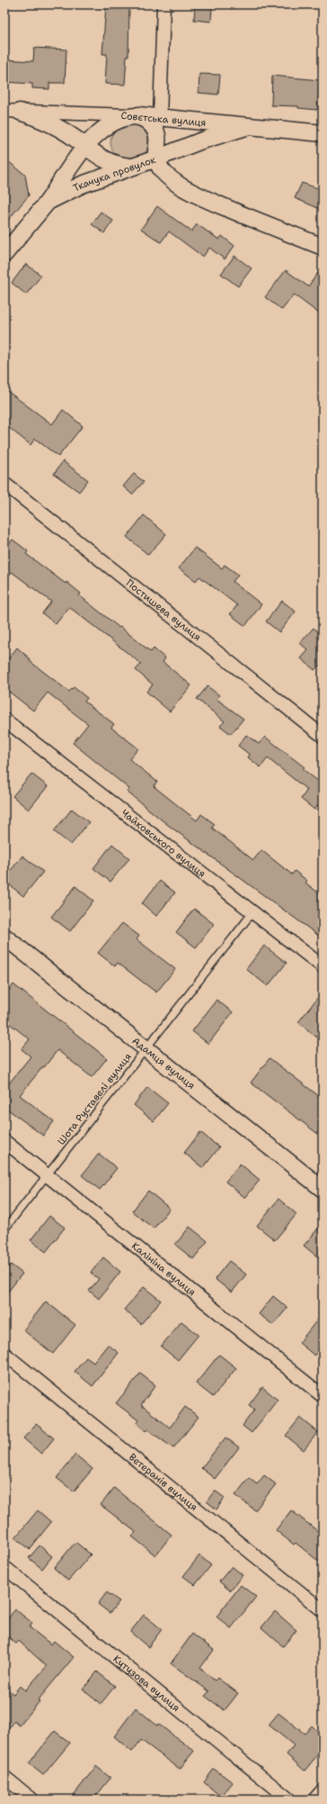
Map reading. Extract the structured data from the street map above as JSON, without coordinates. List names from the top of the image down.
{
  "streets": {
    "street": [
      "Совєтська вулиця",
      "Ткачука провулок",
      "Постишева вулиця",
      "Чайковського вулиця",
      "Адамця вулиця",
      "Калініна вулиця",
      "Ветеранів вулиця",
      "Кутузова вулиця"
    ],
    "lane": ["Шота Руставелі вулиця"]
  },
  "crossings": [
    ["Совєтська вулиця", "Ткачука провулок"],
    ["Чайковського вулиця", "Шота Руставелі вулиця"],
    ["Адамця вулиця", "Шота Руставелі вулиця"],
    ["Шота Руставелі вулиця", "Калініна вулиця"]
  ]
}
